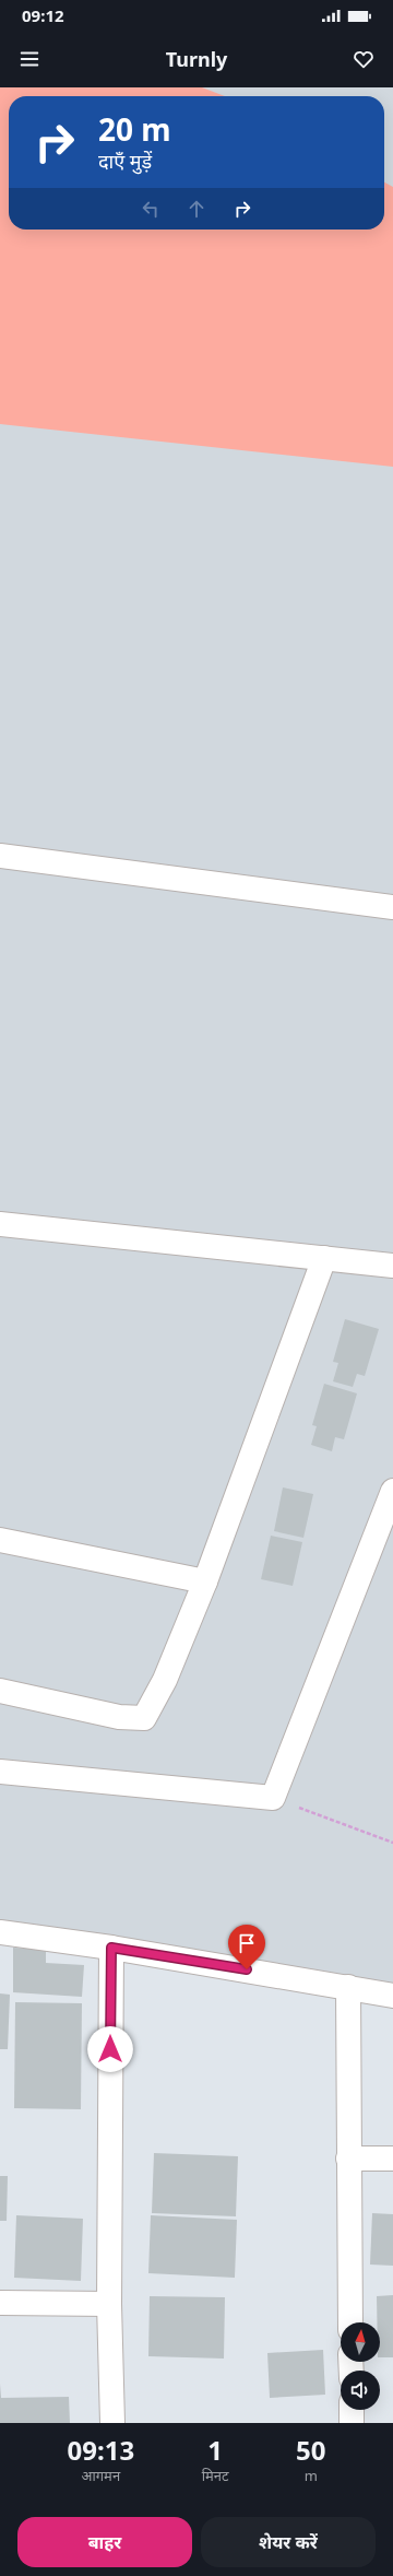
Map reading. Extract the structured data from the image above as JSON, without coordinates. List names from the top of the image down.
{
  "north": "top",
  "page": {
    "status": "09:12",
    "header": "Turnly",
    "turn": ["20 m", "दाएँ मुड़ें"],
    "eta": [
      "09:13",
      "आगमन",
      "1",
      "मिनट",
      "50",
      "m"
    ],
    "buttons": ["बाहर", "शेयर करें"]
  }
}
